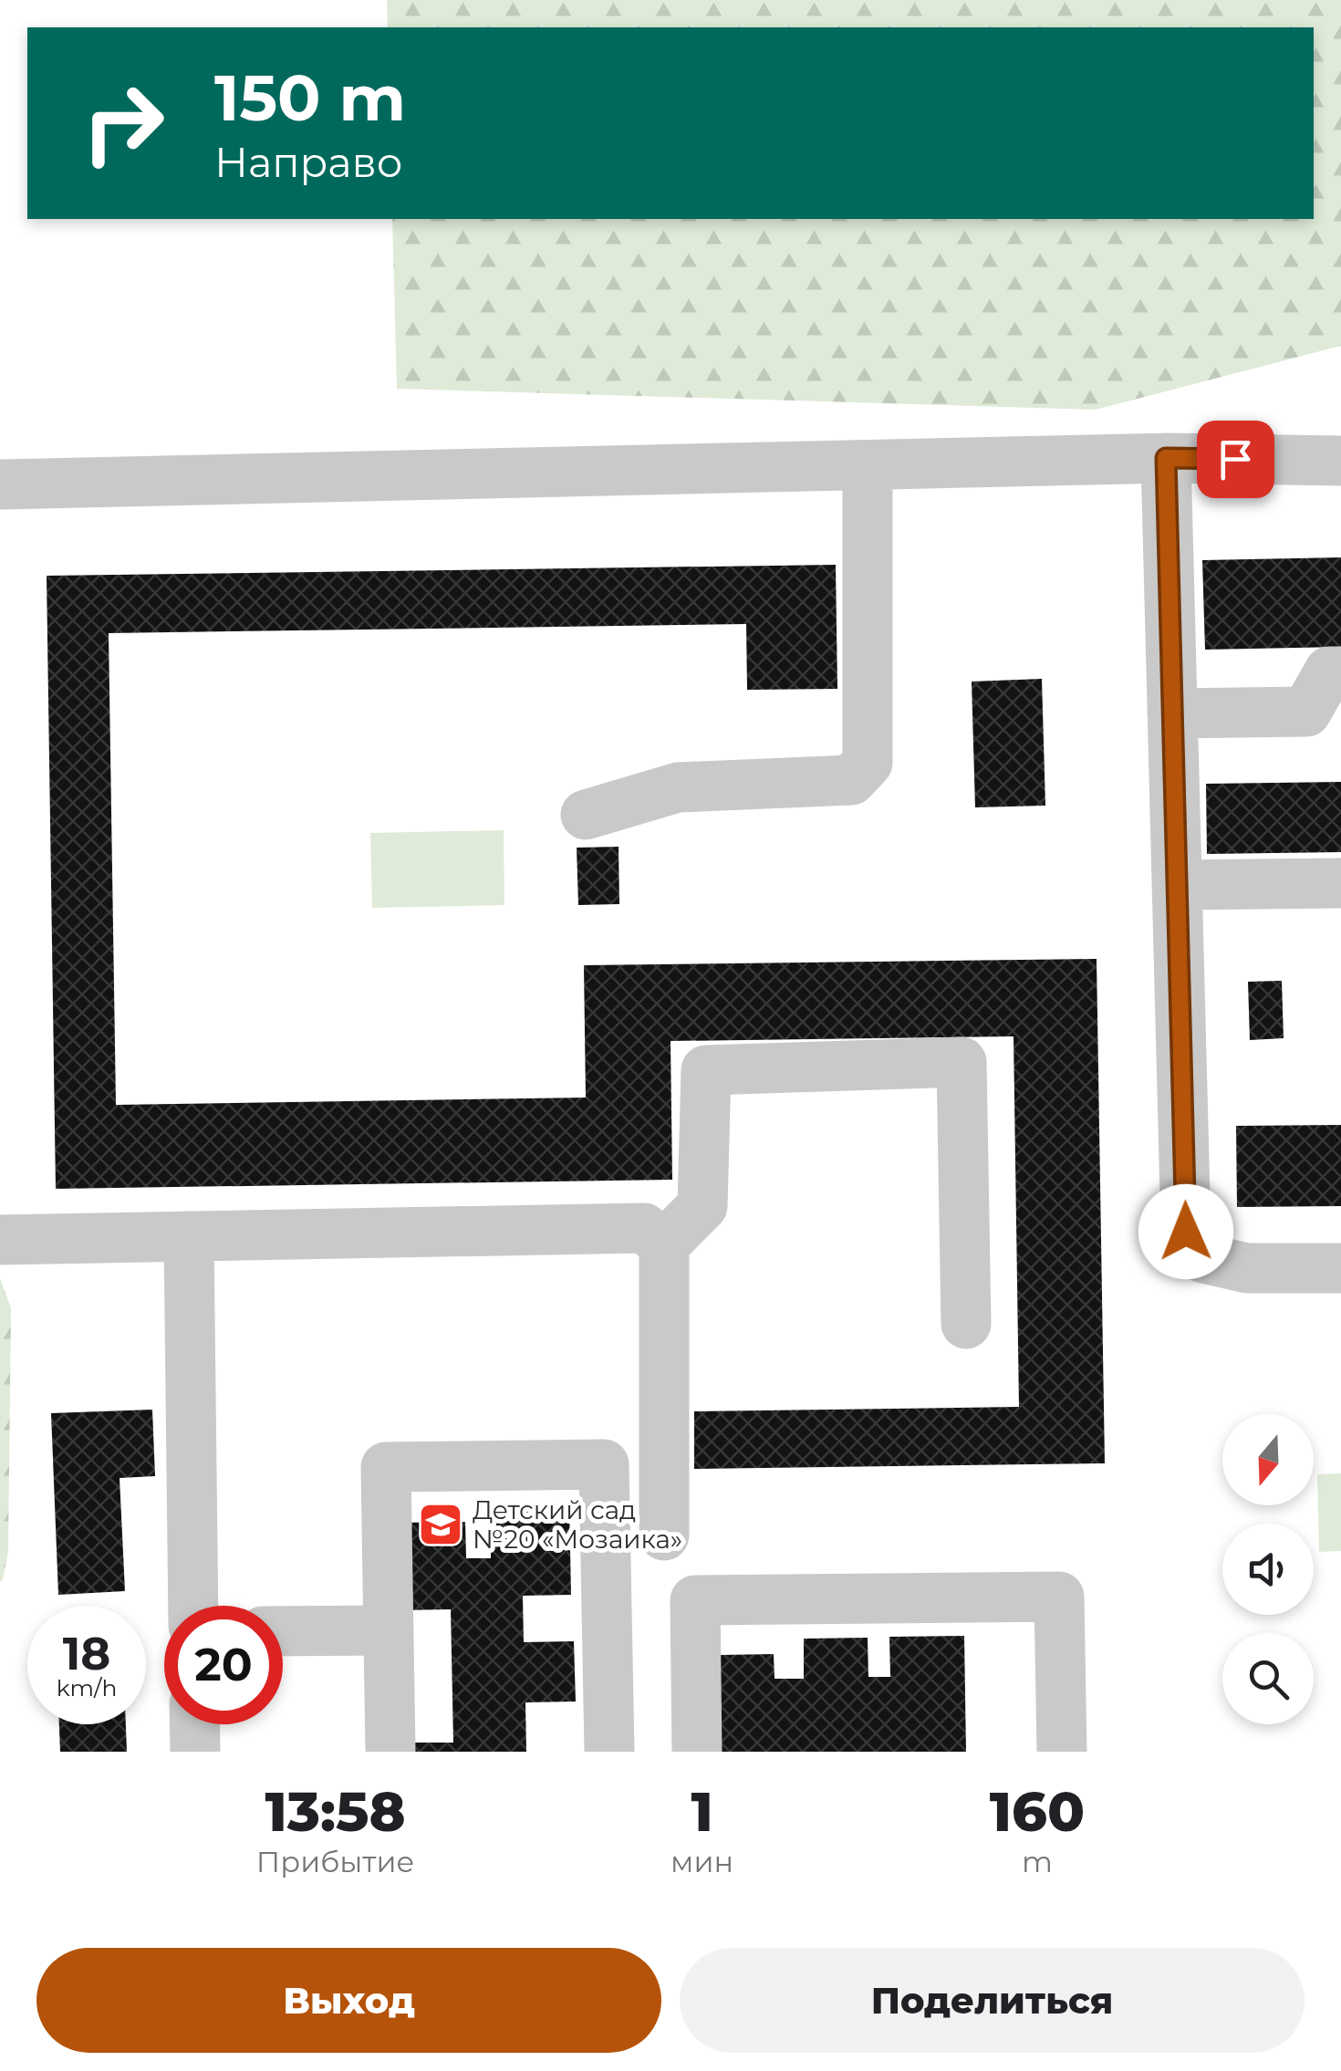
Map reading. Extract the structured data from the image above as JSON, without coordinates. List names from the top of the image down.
{
  "places": {
    "school or university": ["Детский сад №20 «Мозаика»"]
  },
  "north": "bottom",
  "page": {
    "turn": ["150 m", "Направо"],
    "speed": "18 km/h",
    "limit": "20",
    "eta": [
      "13:58",
      "Прибытие",
      "1",
      "мин",
      "160",
      "m"
    ],
    "buttons": ["Выход", "Поделиться"]
  }
}
